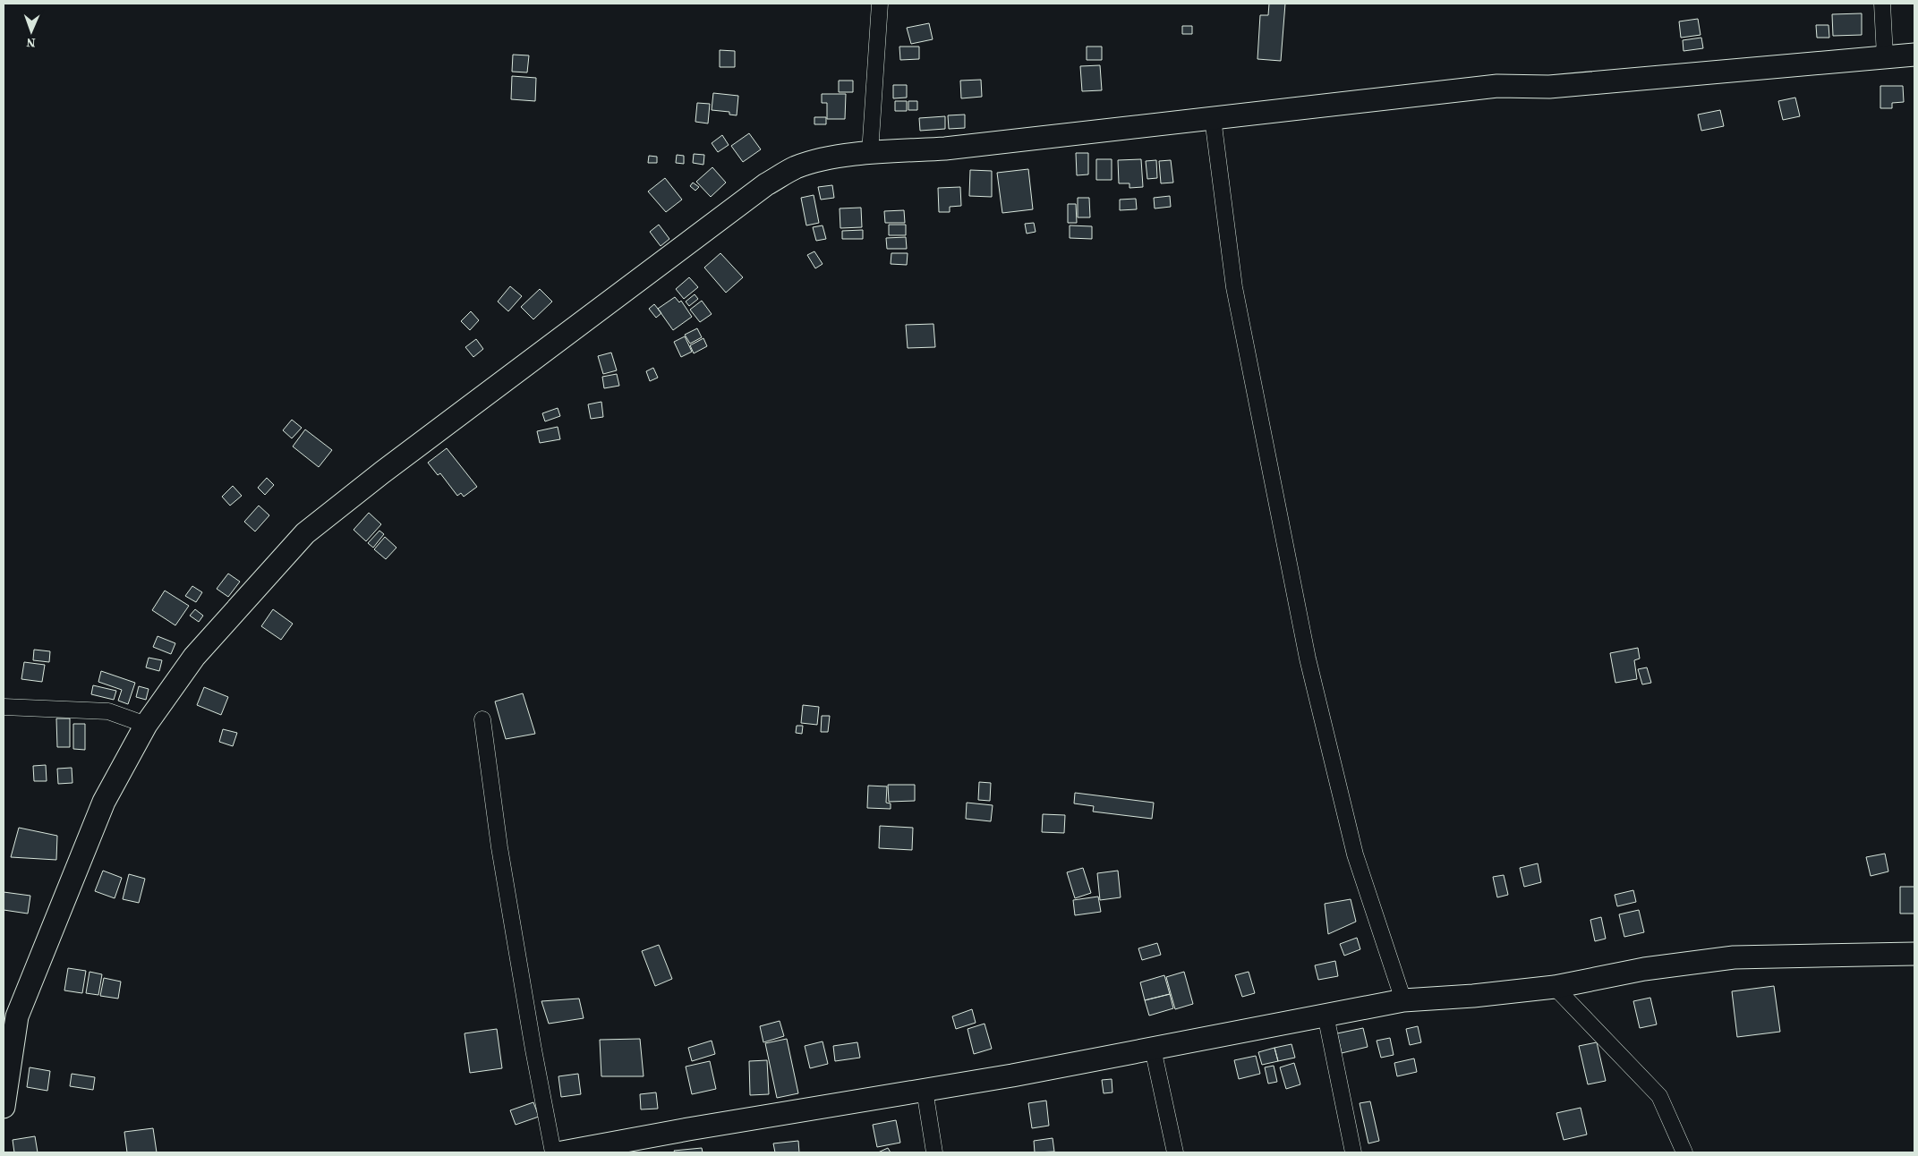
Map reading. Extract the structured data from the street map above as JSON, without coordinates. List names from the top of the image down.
{
  "north": "bottom"
}
